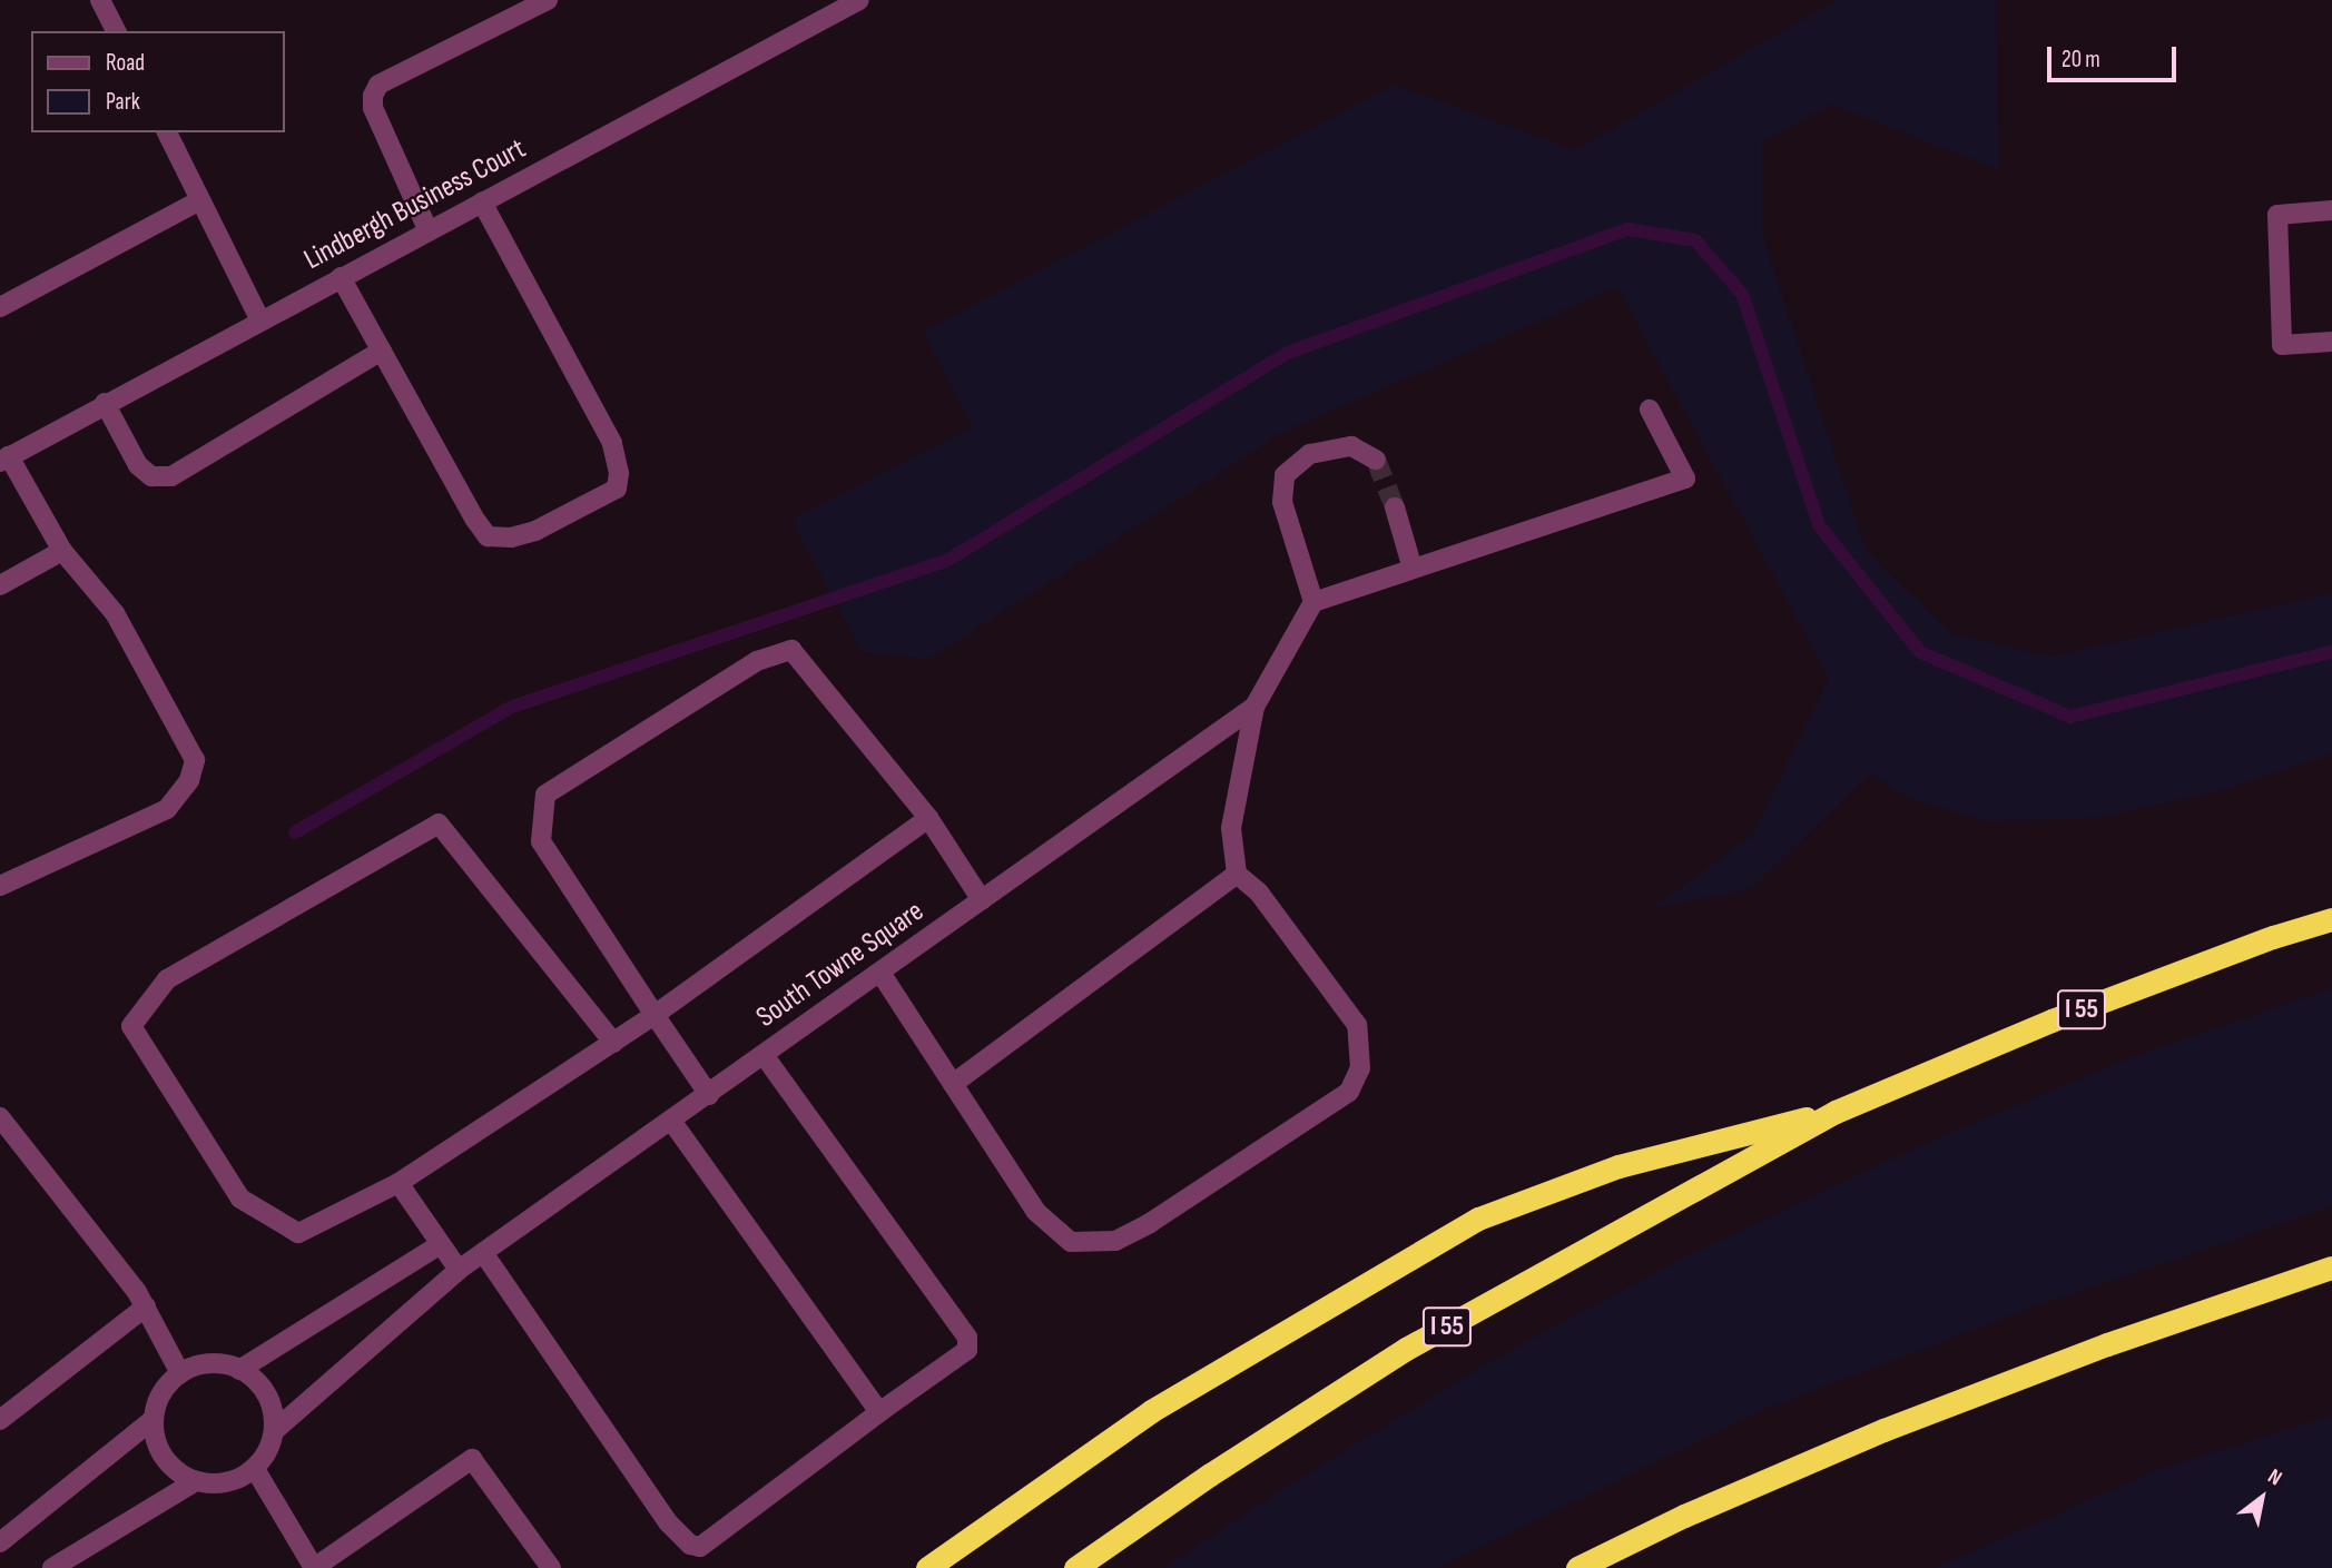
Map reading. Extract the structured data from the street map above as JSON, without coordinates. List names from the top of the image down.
{
  "streets": {
    "highway": ["I 55"],
    "street": ["Lindbergh Business Court", "South Towne Square"]
  },
  "legend": ["Road", "Park"],
  "scale_bar": "20 m",
  "north": "top right"
}
